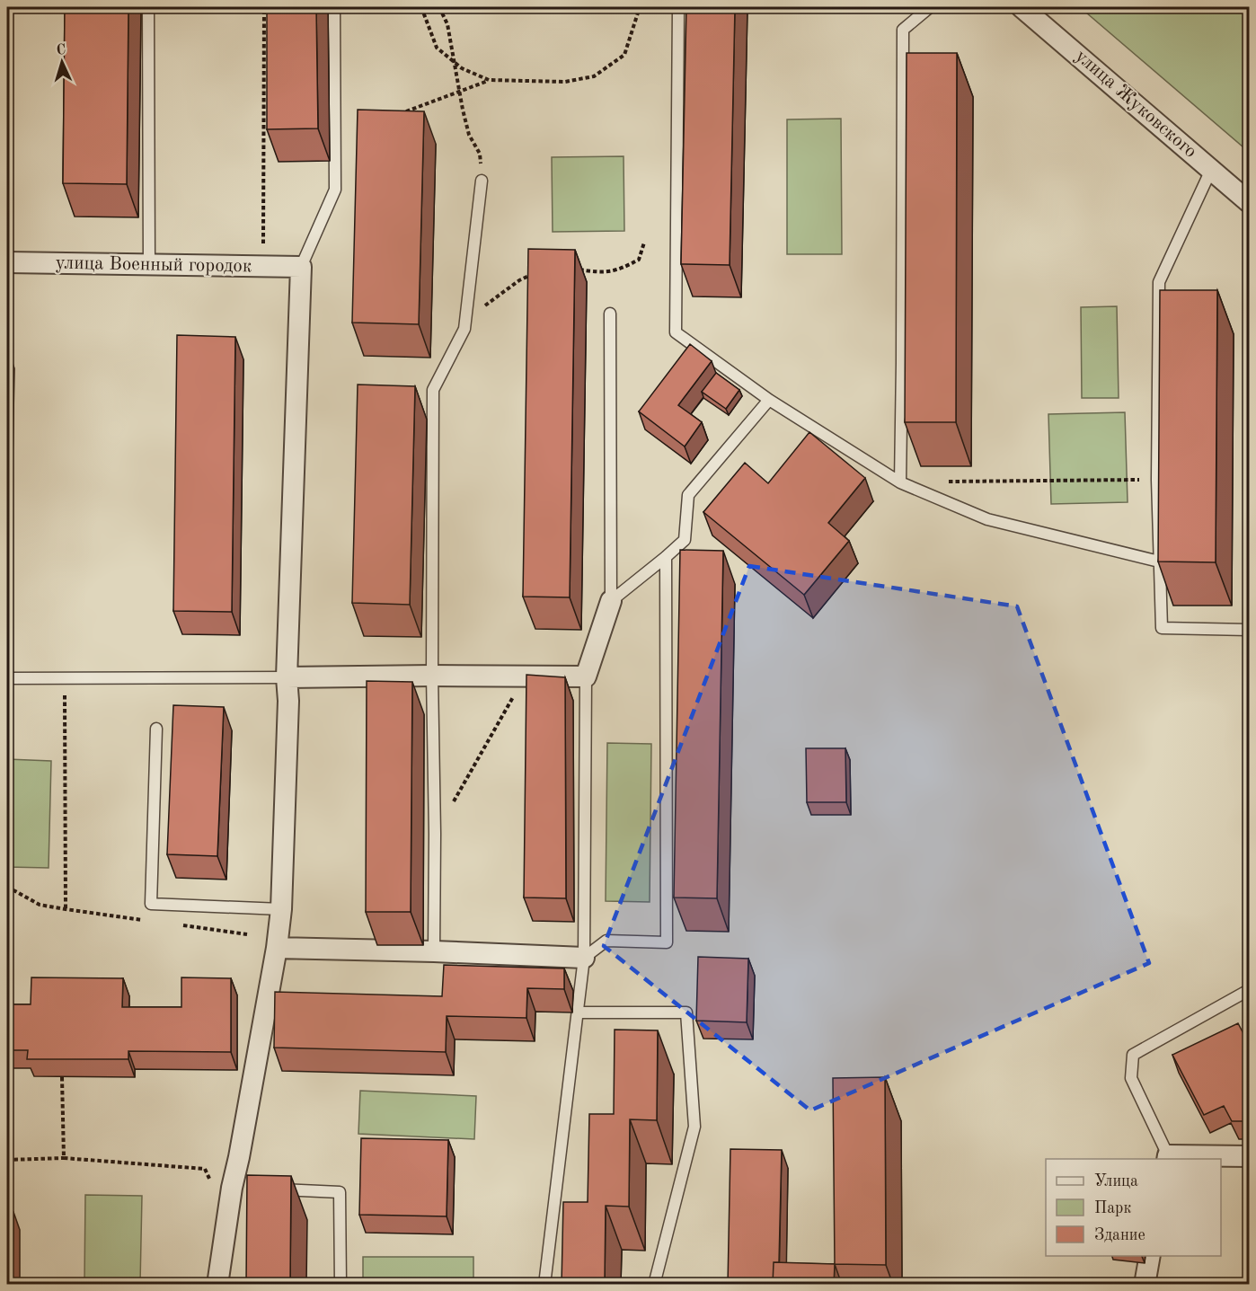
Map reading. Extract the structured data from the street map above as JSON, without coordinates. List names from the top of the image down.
{
  "streets": {
    "street": ["улица Жуковского", "улица Военный городок"]
  },
  "legend": ["Улица", "Парк", "Здание"],
  "north": "top"
}
